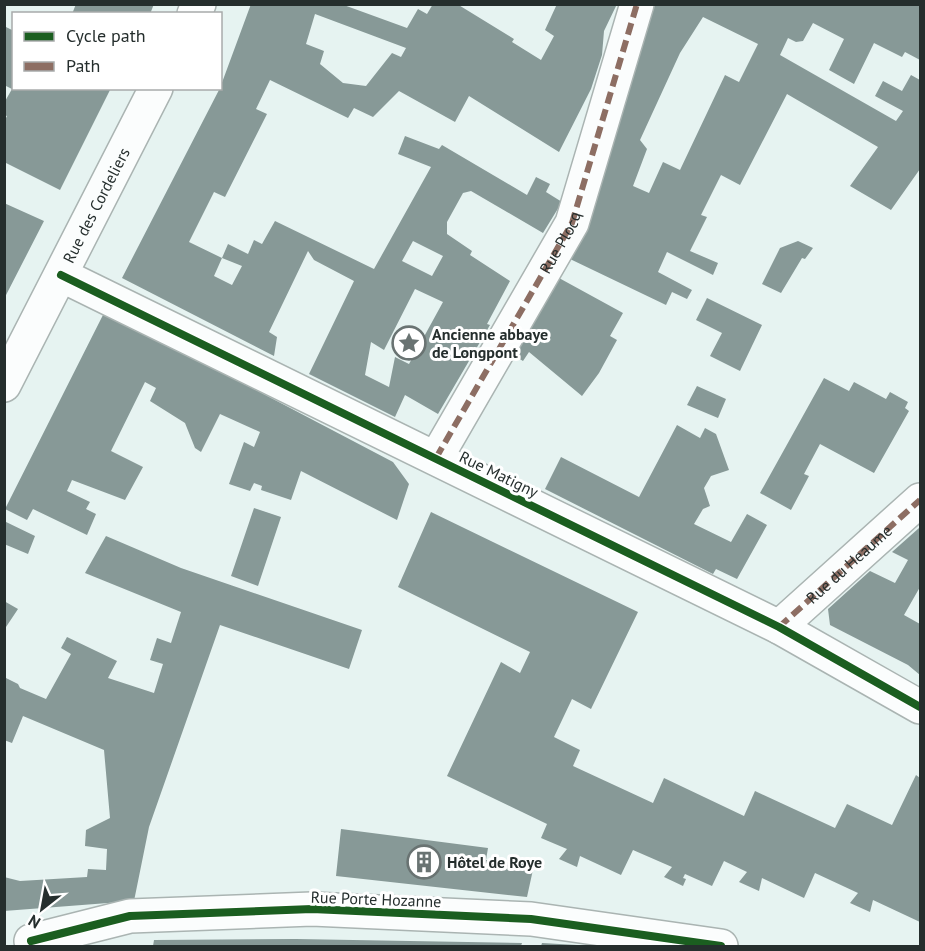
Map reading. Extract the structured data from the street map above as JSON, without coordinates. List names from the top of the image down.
{
  "streets": {
    "street": [
      "Rue des Cordeliers",
      "Rue Plocq",
      "Rue Matigny",
      "Rue du Heaume",
      "Rue Porte Hozanne"
    ]
  },
  "crossings": [
    ["Rue des Cordeliers", "Rue Matigny"],
    ["Rue Plocq", "Rue Matigny"],
    ["Rue Matigny", "Rue du Heaume"]
  ],
  "places": {
    "place": ["Ancienne abbaye de Longpont"],
    "building": ["Hôtel de Roye"]
  },
  "legend": ["Cycle path", "Path"],
  "north": "bottom left"
}
